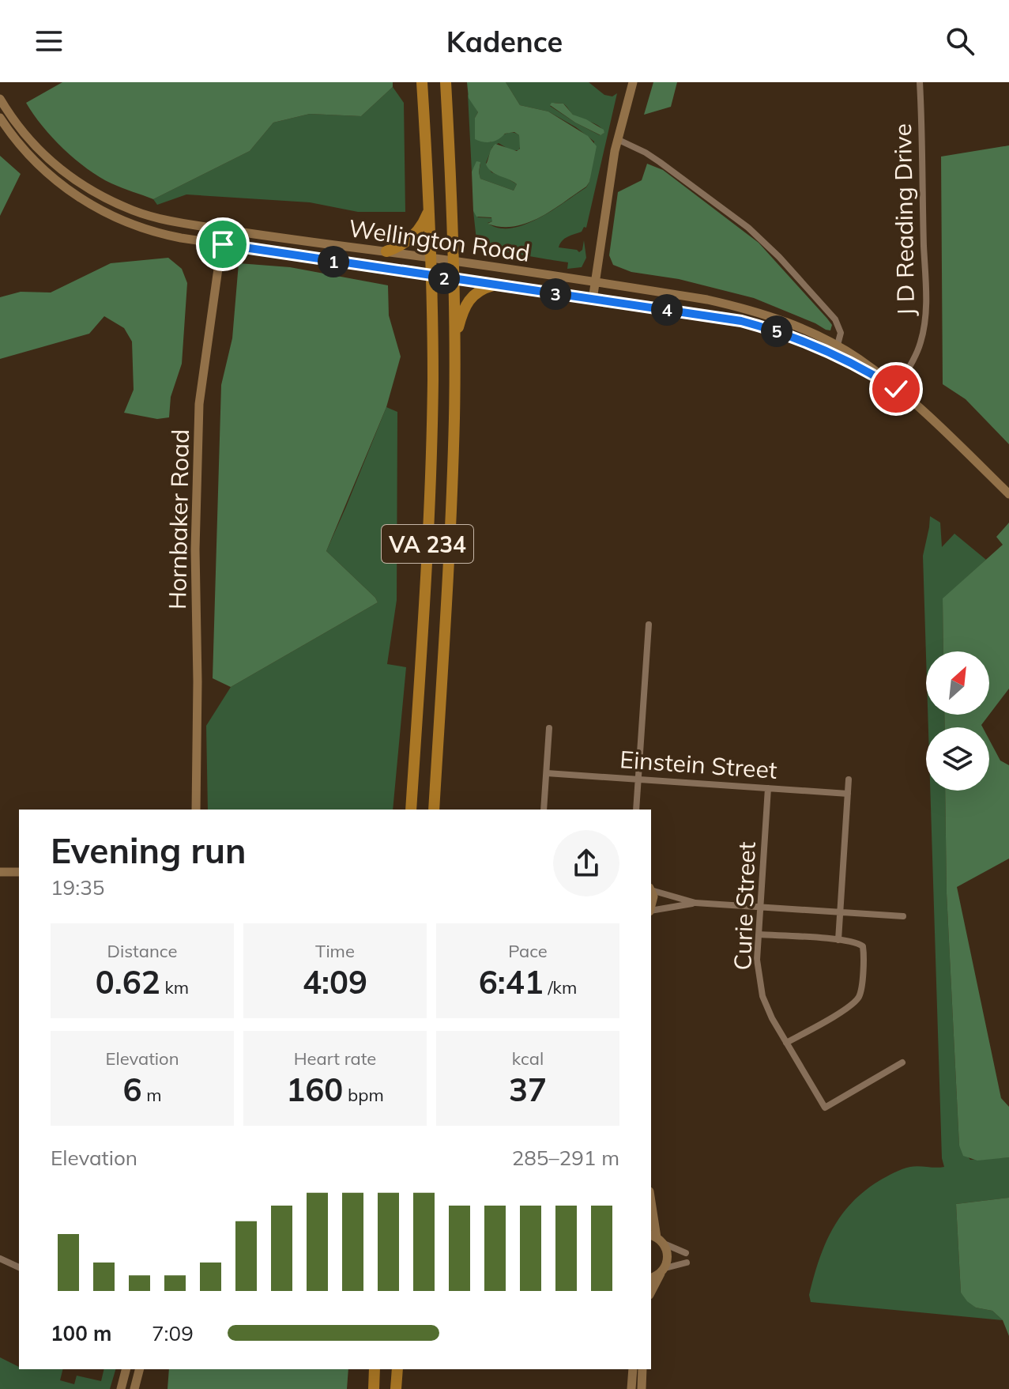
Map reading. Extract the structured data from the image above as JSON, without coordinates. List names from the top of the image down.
{
  "streets": {
    "highway": ["VA 234"],
    "main road": ["Wellington Road", "Hornbaker Road"],
    "street": ["J D Reading Drive", "Einstein Street", "Curie Street"]
  },
  "crossings": [
    ["J D Reading Drive", "Wellington Road"],
    ["Wellington Road", "Hornbaker Road"],
    ["Wellington Road", "VA 234"],
    ["Einstein Street", "Curie Street"]
  ],
  "north": "top right",
  "page": {
    "header": "Kadence",
    "pins": [
      "1",
      "2",
      "3",
      "4",
      "5"
    ],
    "heading": ["Evening run", "19:35"],
    "stats": [
      ["Distance", "0.62 km"],
      ["Time", "4:09"],
      ["Pace", "6:41 /km"],
      ["Elevation", "6 m"],
      ["Heart rate", "160 bpm"],
      ["kcal", "37"]
    ],
    "chart": ["Elevation", "285–291 m"],
    "list": [
      {
        "name": "100 m",
        "note": "7:09"
      }
    ]
  }
}
